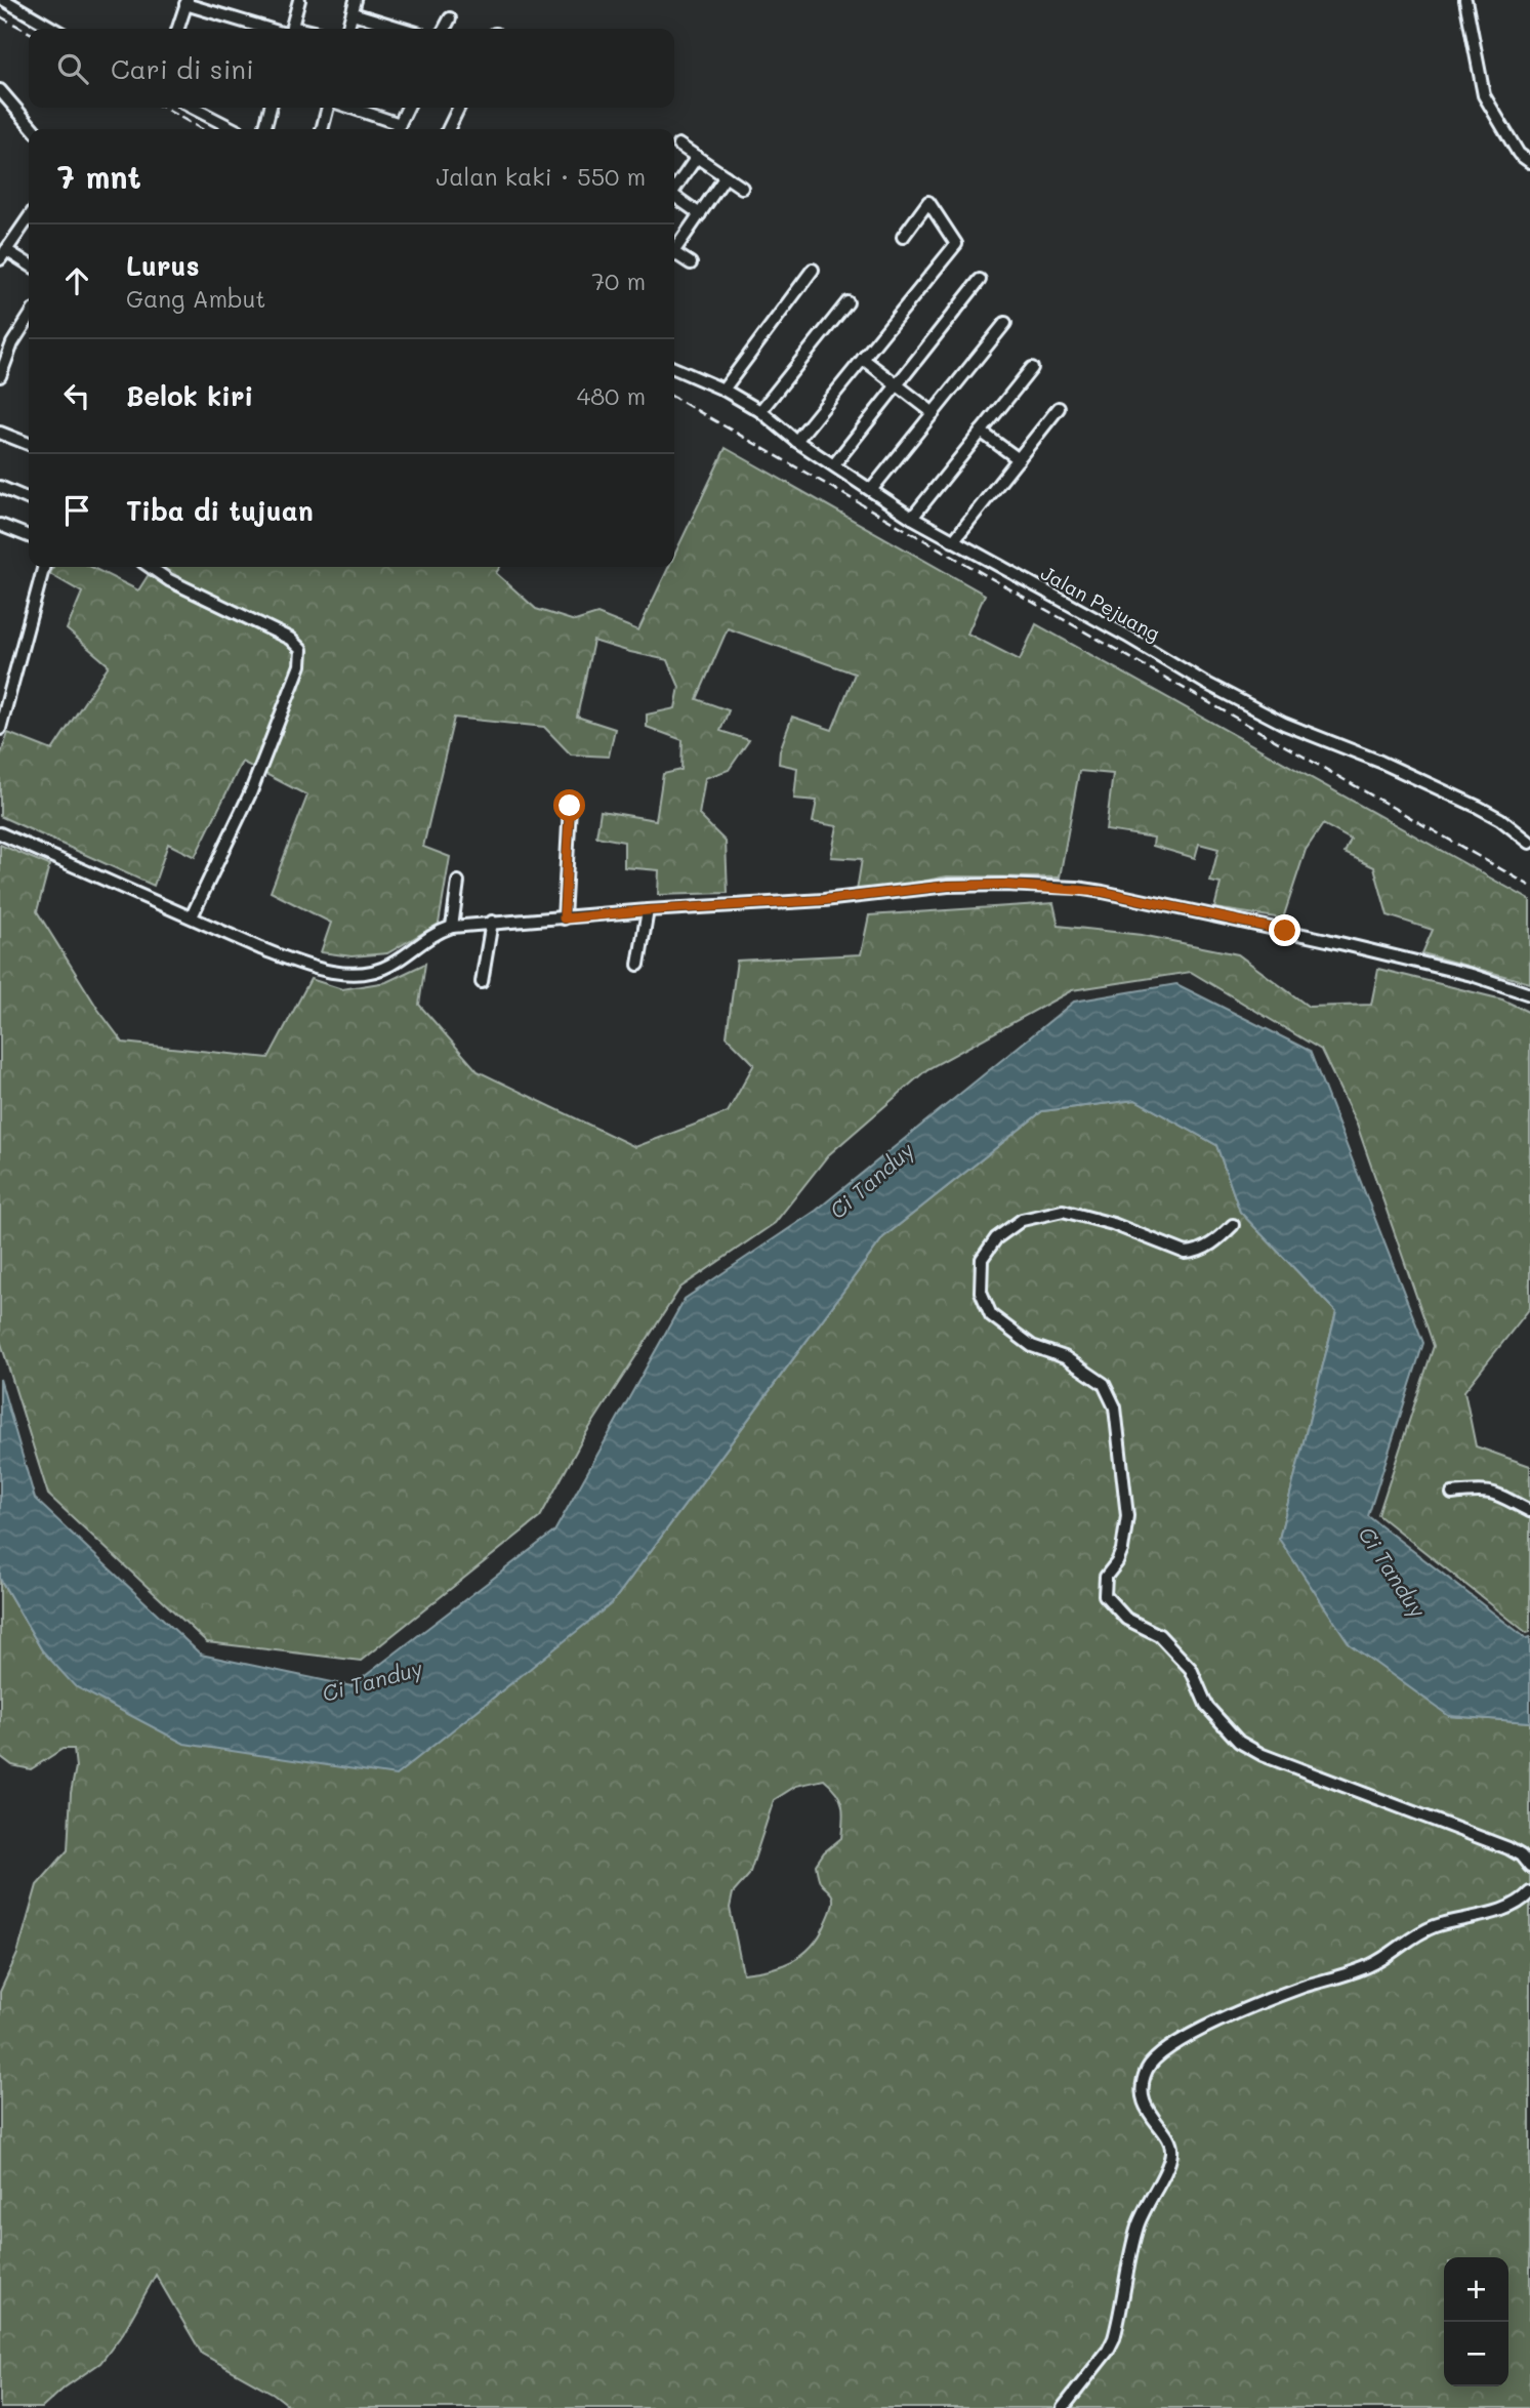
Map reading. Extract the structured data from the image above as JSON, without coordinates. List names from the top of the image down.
{
  "streets": {
    "street": ["Jalan Pejuang"]
  },
  "water": ["Ci Tanduy"],
  "page": {
    "search": "Cari di sini",
    "heading": ["7 mnt", "Jalan kaki · 550 m"],
    "list": [
      ["Lurus", "Gang Ambut", "70 m"],
      ["Belok kiri", "480 m"],
      "Tiba di tujuan"
    ],
    "map_buttons": ["+", "−"]
  }
}
